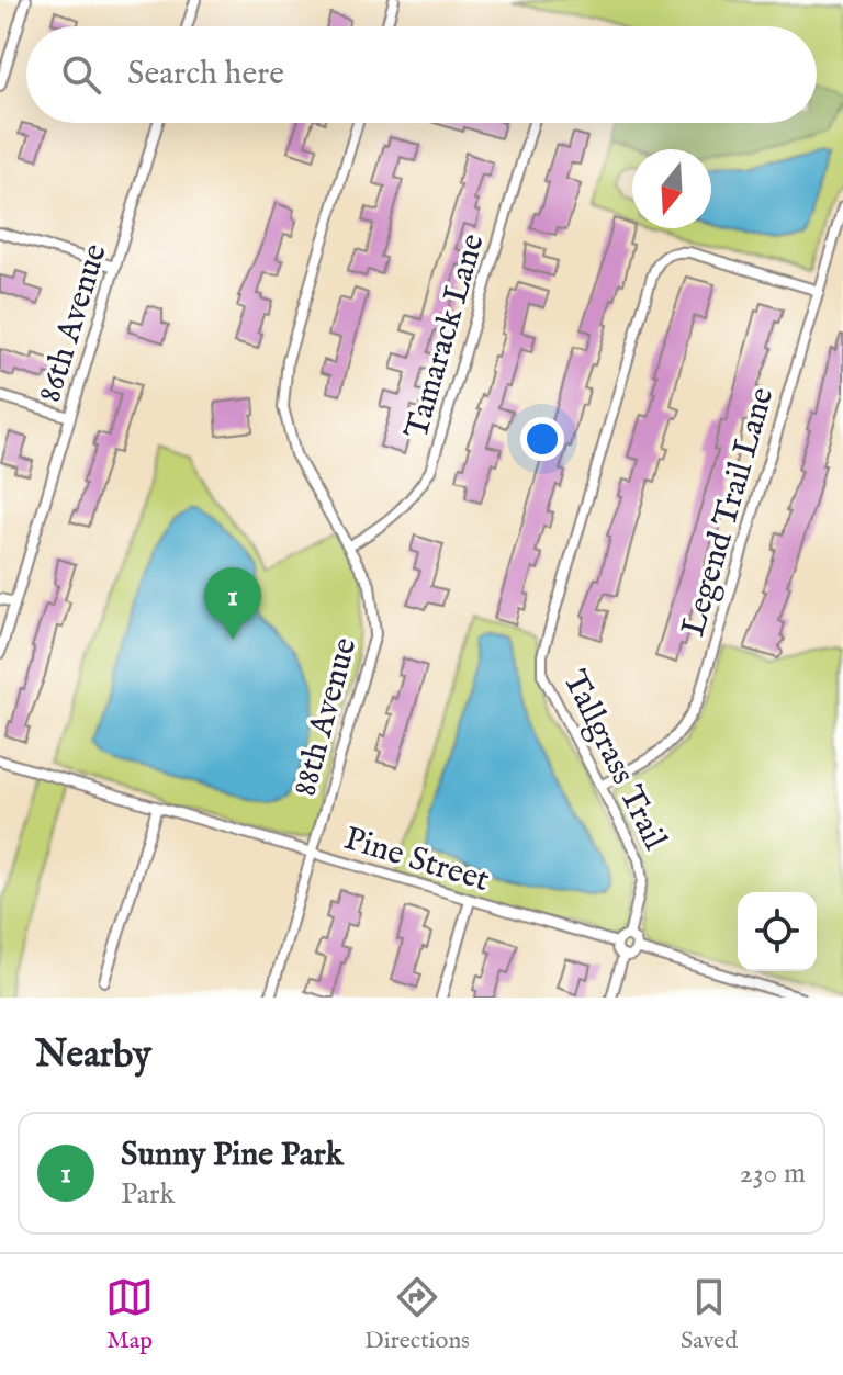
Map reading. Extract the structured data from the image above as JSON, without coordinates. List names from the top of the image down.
{
  "streets": {
    "street": [
      "86th Avenue",
      "Tamarack Lane",
      "Legend Trail Lane",
      "88th Avenue",
      "Tallgrass Trail",
      "Pine Street"
    ]
  },
  "crossings": [
    ["Tamarack Lane", "88th Avenue"],
    ["Legend Trail Lane", "Tallgrass Trail"],
    ["88th Avenue", "Pine Street"],
    ["Tallgrass Trail", "Pine Street"]
  ],
  "north": "bottom",
  "page": {
    "search": "Search here",
    "pins": "1",
    "heading": "Nearby",
    "list": [
      {
        "mark": "1",
        "name": "Sunny Pine Park",
        "note": "Park",
        "value": "230 m"
      }
    ],
    "nav": ["Map", "Directions", "Saved"]
  }
}
